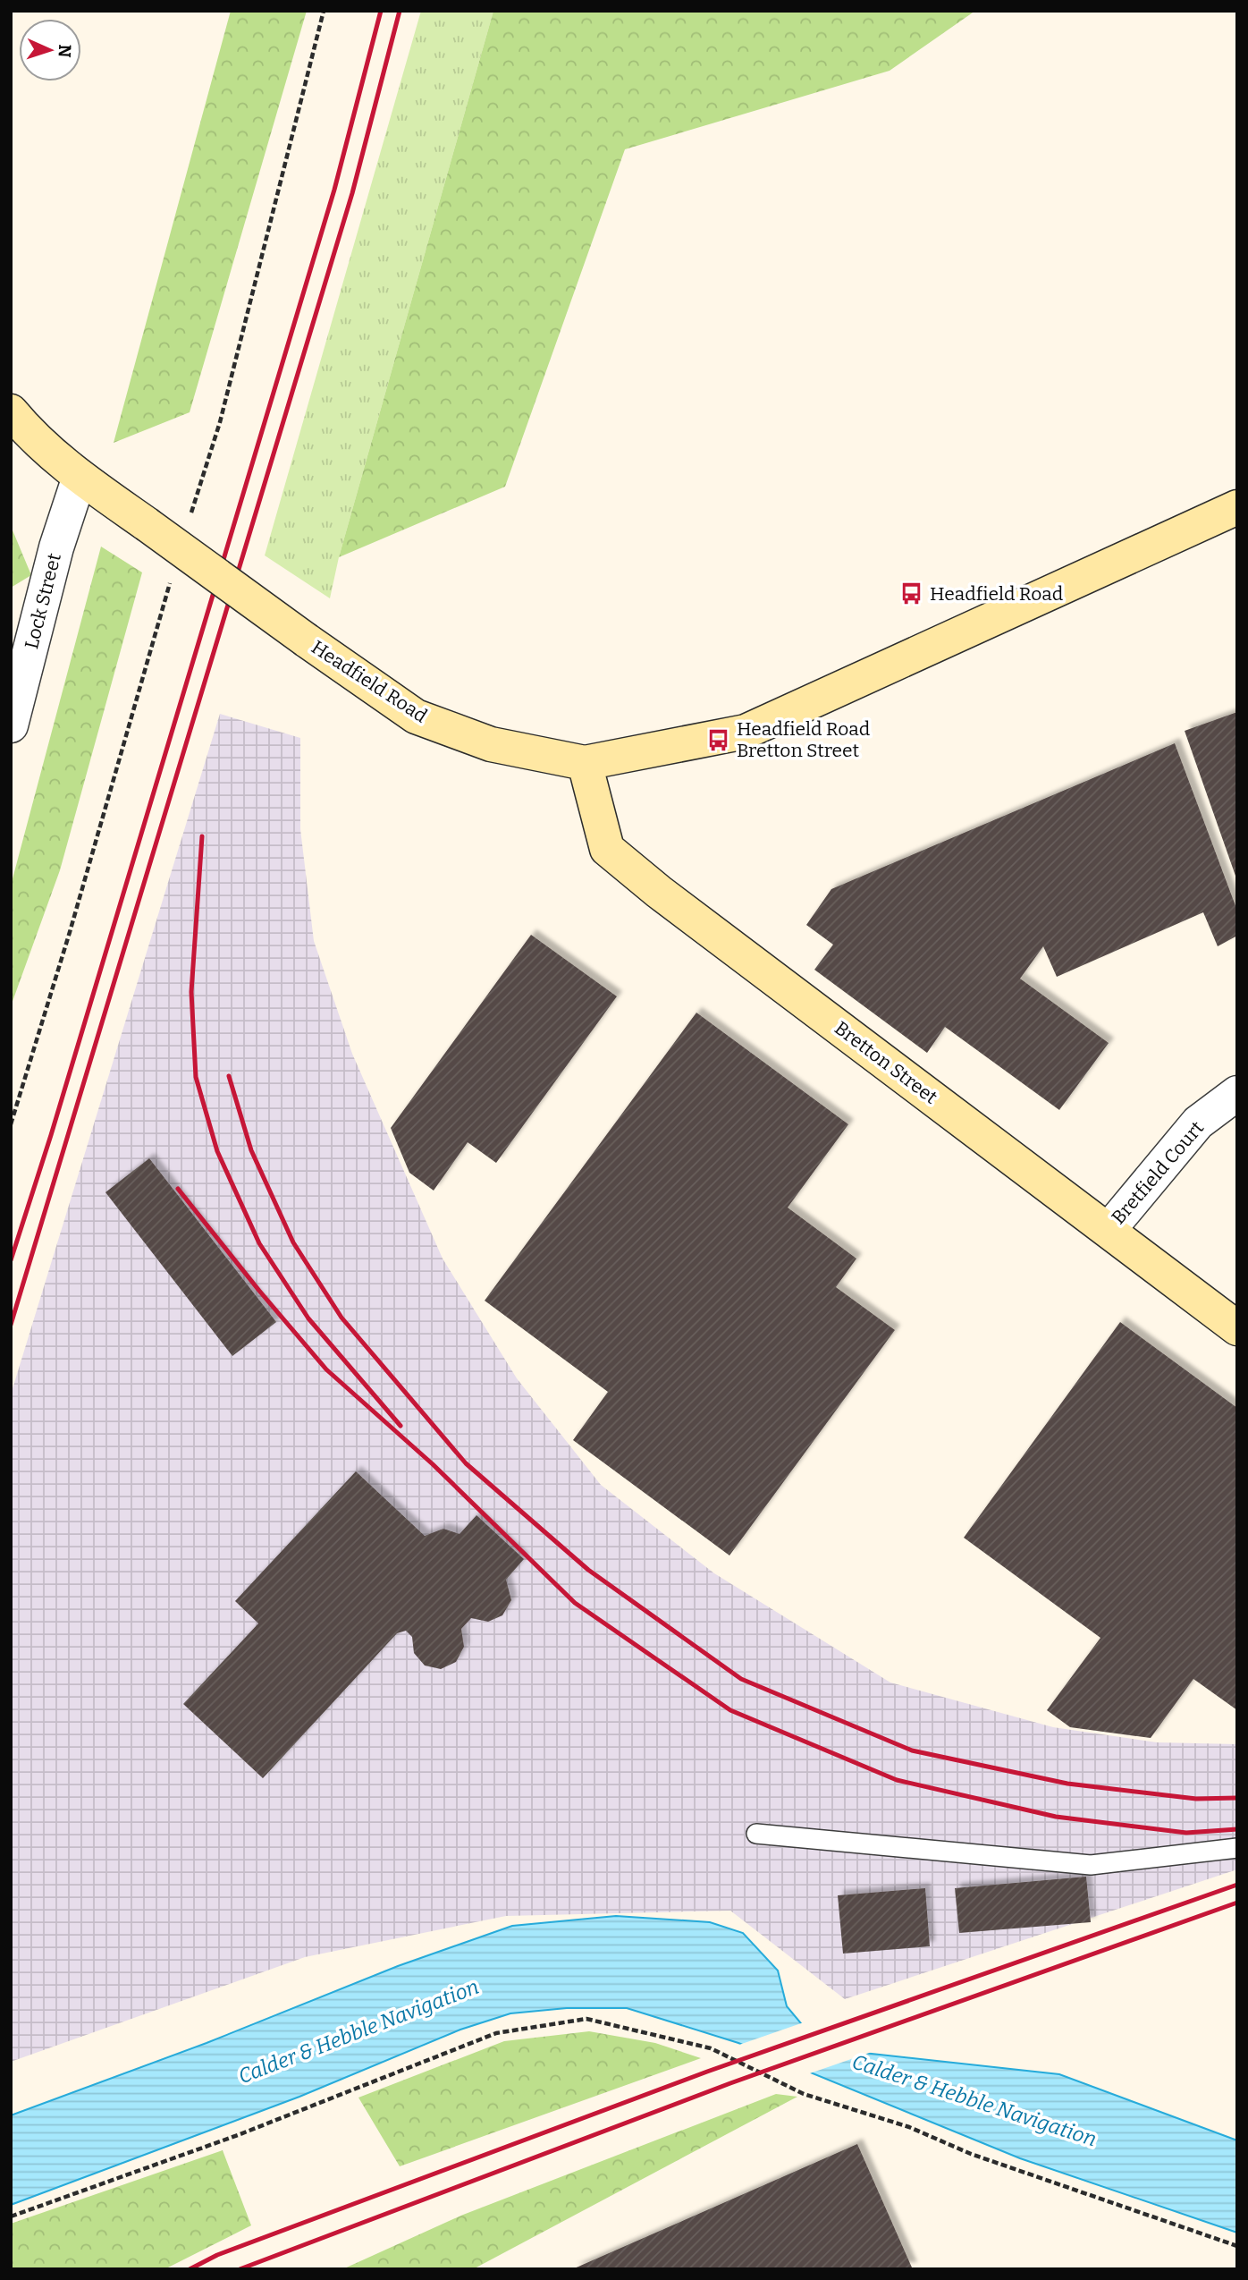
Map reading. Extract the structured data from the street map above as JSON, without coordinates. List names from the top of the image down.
{
  "streets": {
    "street": [
      "Lock Street",
      "Headfield Road",
      "Bretton Street",
      "Bretfield Court"
    ]
  },
  "crossings": [
    ["Lock Street", "Headfield Road"],
    ["Headfield Road", "Bretton Street"],
    ["Bretton Street", "Bretfield Court"]
  ],
  "water": ["Calder & Hebble Navigation"],
  "places": {
    "bus stop": ["Headfield Road", "Headfield Road Bretton Street"]
  },
  "north": "right"
}
